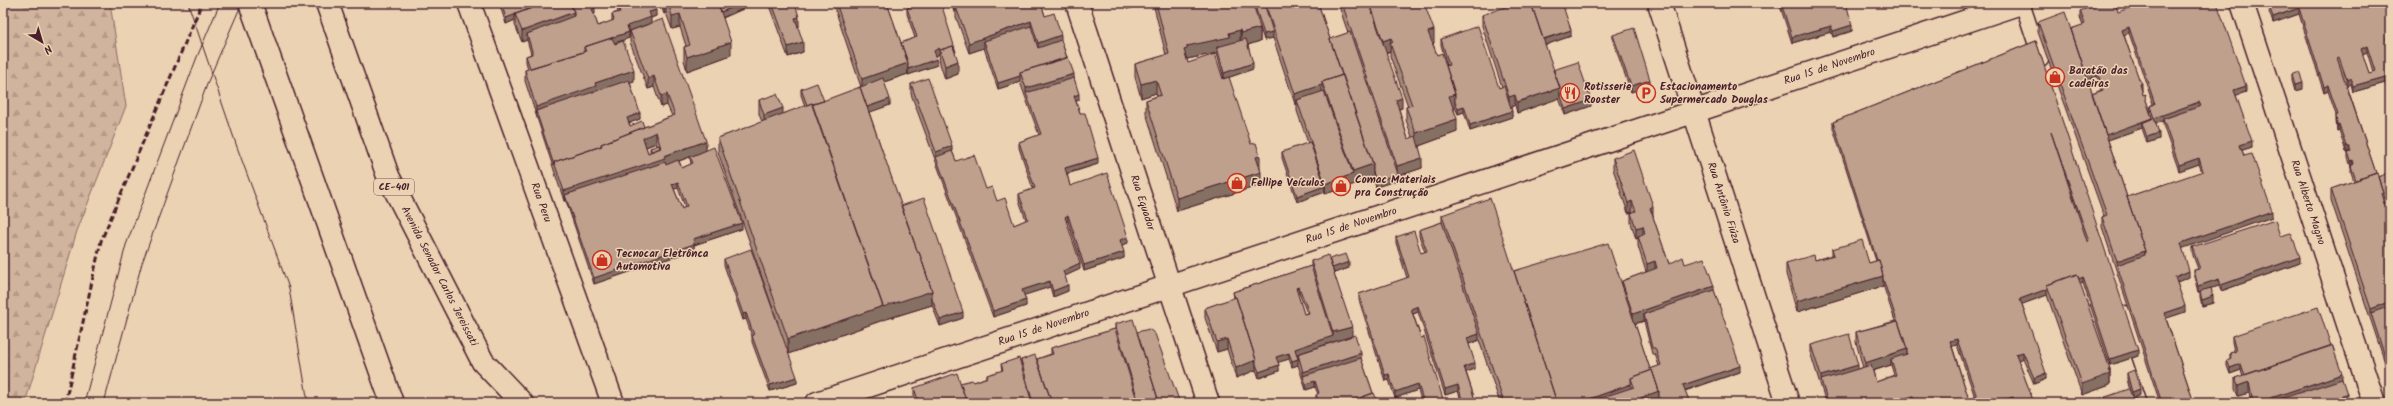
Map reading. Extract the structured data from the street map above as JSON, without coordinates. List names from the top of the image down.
{
  "streets": {
    "main road": [
      "Rua 15 de Novembro",
      "CE-401",
      "Rua Peru",
      "Rua Equador",
      "Rua Antônio Fiúza",
      "Rua Alberto Magno",
      "Avenida Senador Carlos Jereissati"
    ]
  },
  "crossings": [
    ["Rua 15 de Novembro", "Rua Equador"],
    ["Rua 15 de Novembro", "Rua Antônio Fiúza"]
  ],
  "places": {
    "shop": [
      "Baratão das cadeiras",
      "Fellipe Veículos",
      "Comac Materiais pra Construção",
      "Tecnocar Eletrônca Automotiva"
    ],
    "restaurant": ["Rotisserie Rooster"],
    "parking": ["Estacionamento Supermercado Douglas"]
  },
  "north": "bottom right"
}
